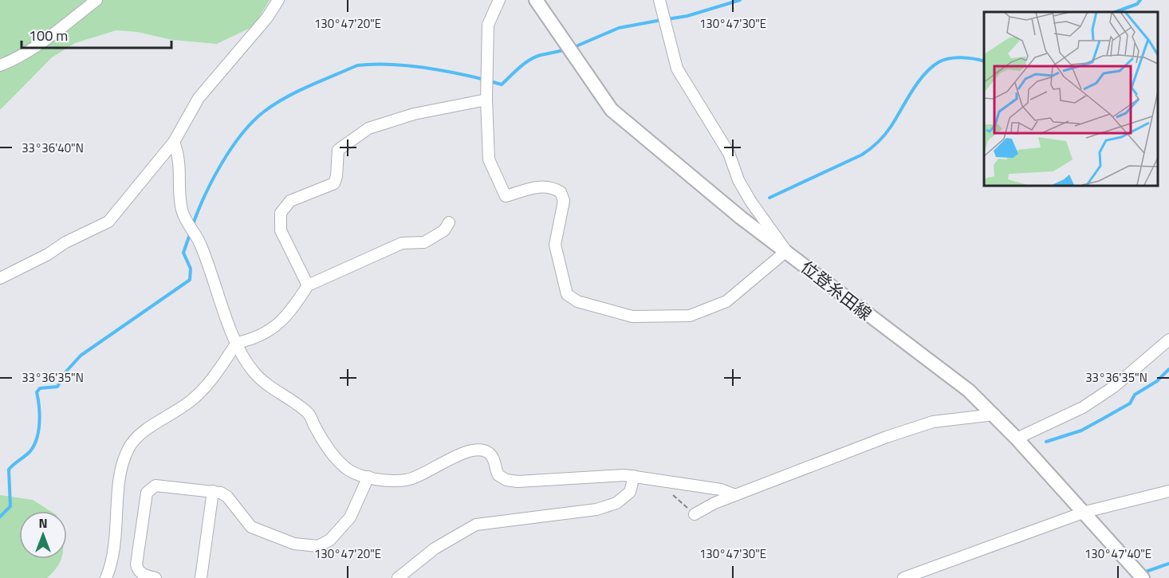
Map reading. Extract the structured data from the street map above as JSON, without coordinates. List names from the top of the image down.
{
  "streets": {
    "main road": ["位登糸田線"]
  },
  "scale_bar": "100 m",
  "north": "top",
  "coordinates": [
    "130°47'20\"E",
    "130°47'30\"E",
    "33°36'40\"N",
    "33°36'35\"N",
    "130°47'40\"E"
  ]
}
